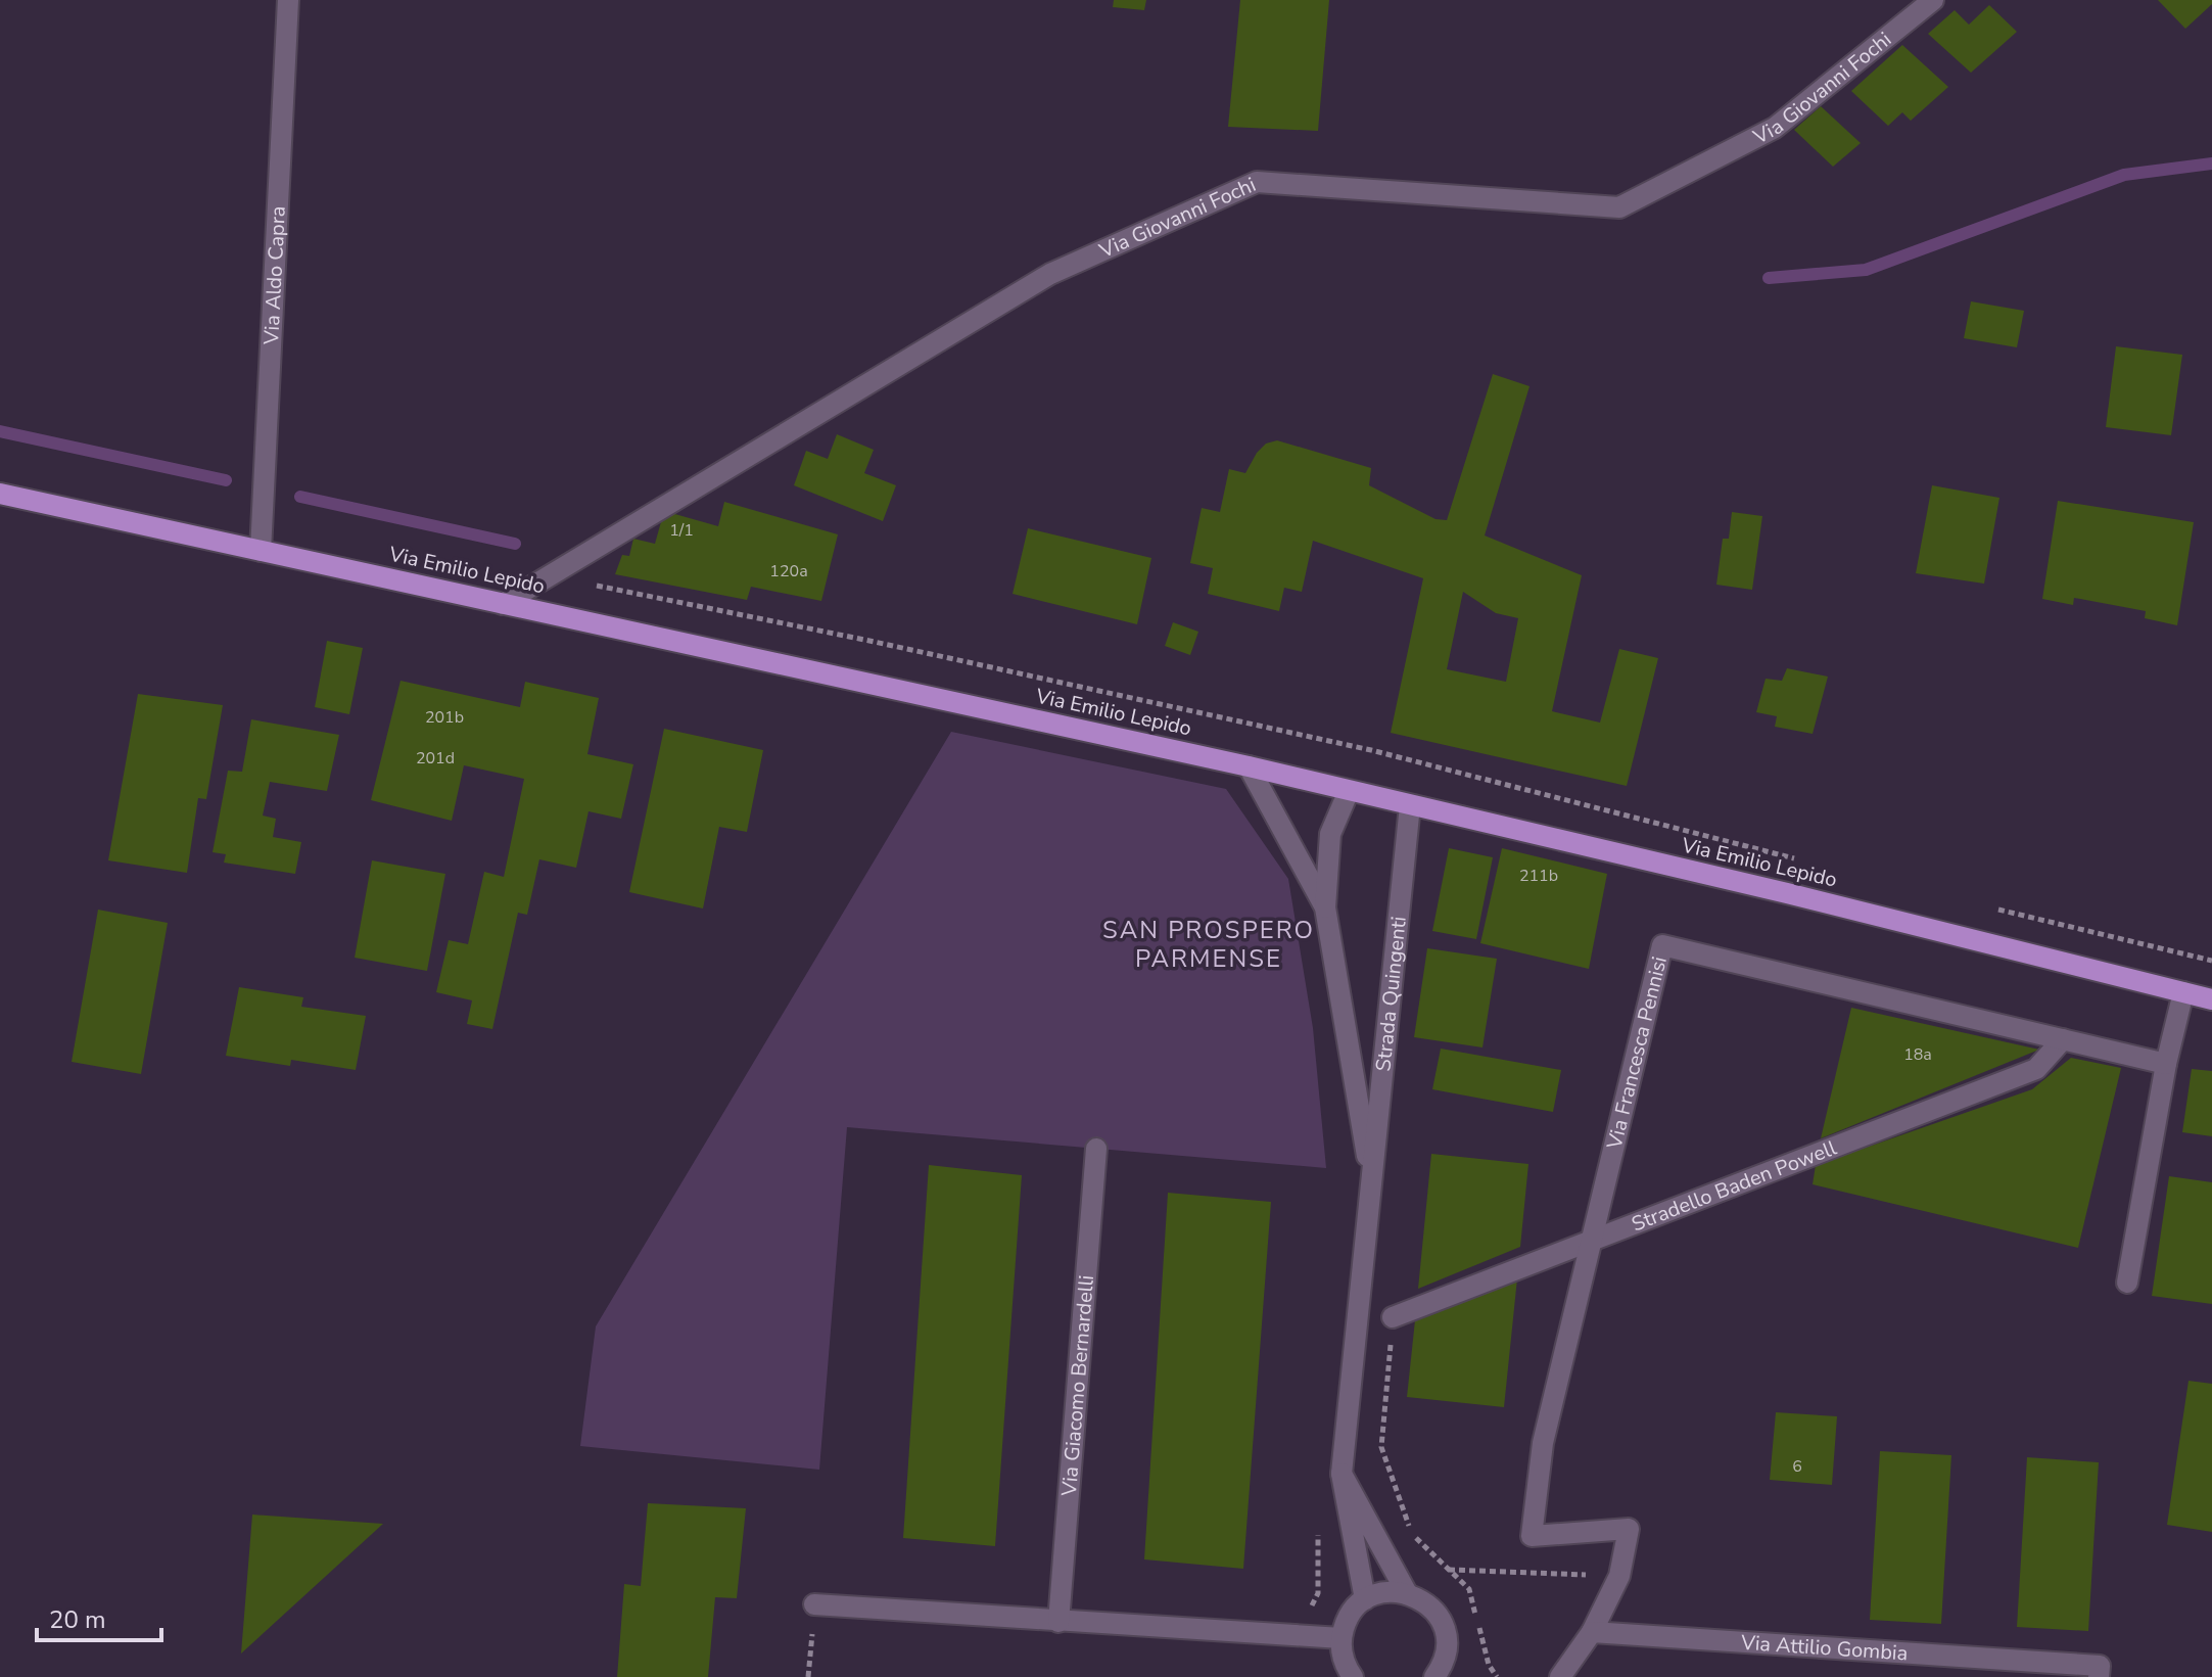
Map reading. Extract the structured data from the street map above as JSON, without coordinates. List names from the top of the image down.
{
  "streets": {
    "main road": ["Via Emilio Lepido"],
    "street": [
      "Via Giovanni Fochi",
      "Via Aldo Capra",
      "Strada Quingenti",
      "Via Francesca Pennisi",
      "Stradello Baden Powell",
      "Via Giacomo Bernardelli",
      "Via Attilio Gombia"
    ]
  },
  "crossings": [
    ["Via Giovanni Fochi", "Via Emilio Lepido"],
    ["Via Aldo Capra", "Via Emilio Lepido"],
    ["Via Emilio Lepido", "Strada Quingenti"],
    ["Via Francesca Pennisi", "Stradello Baden Powell"],
    ["Via Francesca Pennisi", "Via Attilio Gombia"]
  ],
  "districts": ["SAN PROSPERO PARMENSE"],
  "house_numbers": [
    "1/1",
    "120a",
    "201b",
    "201d",
    "211b",
    "18a",
    "6"
  ],
  "scale_bar": "20 m"
}
